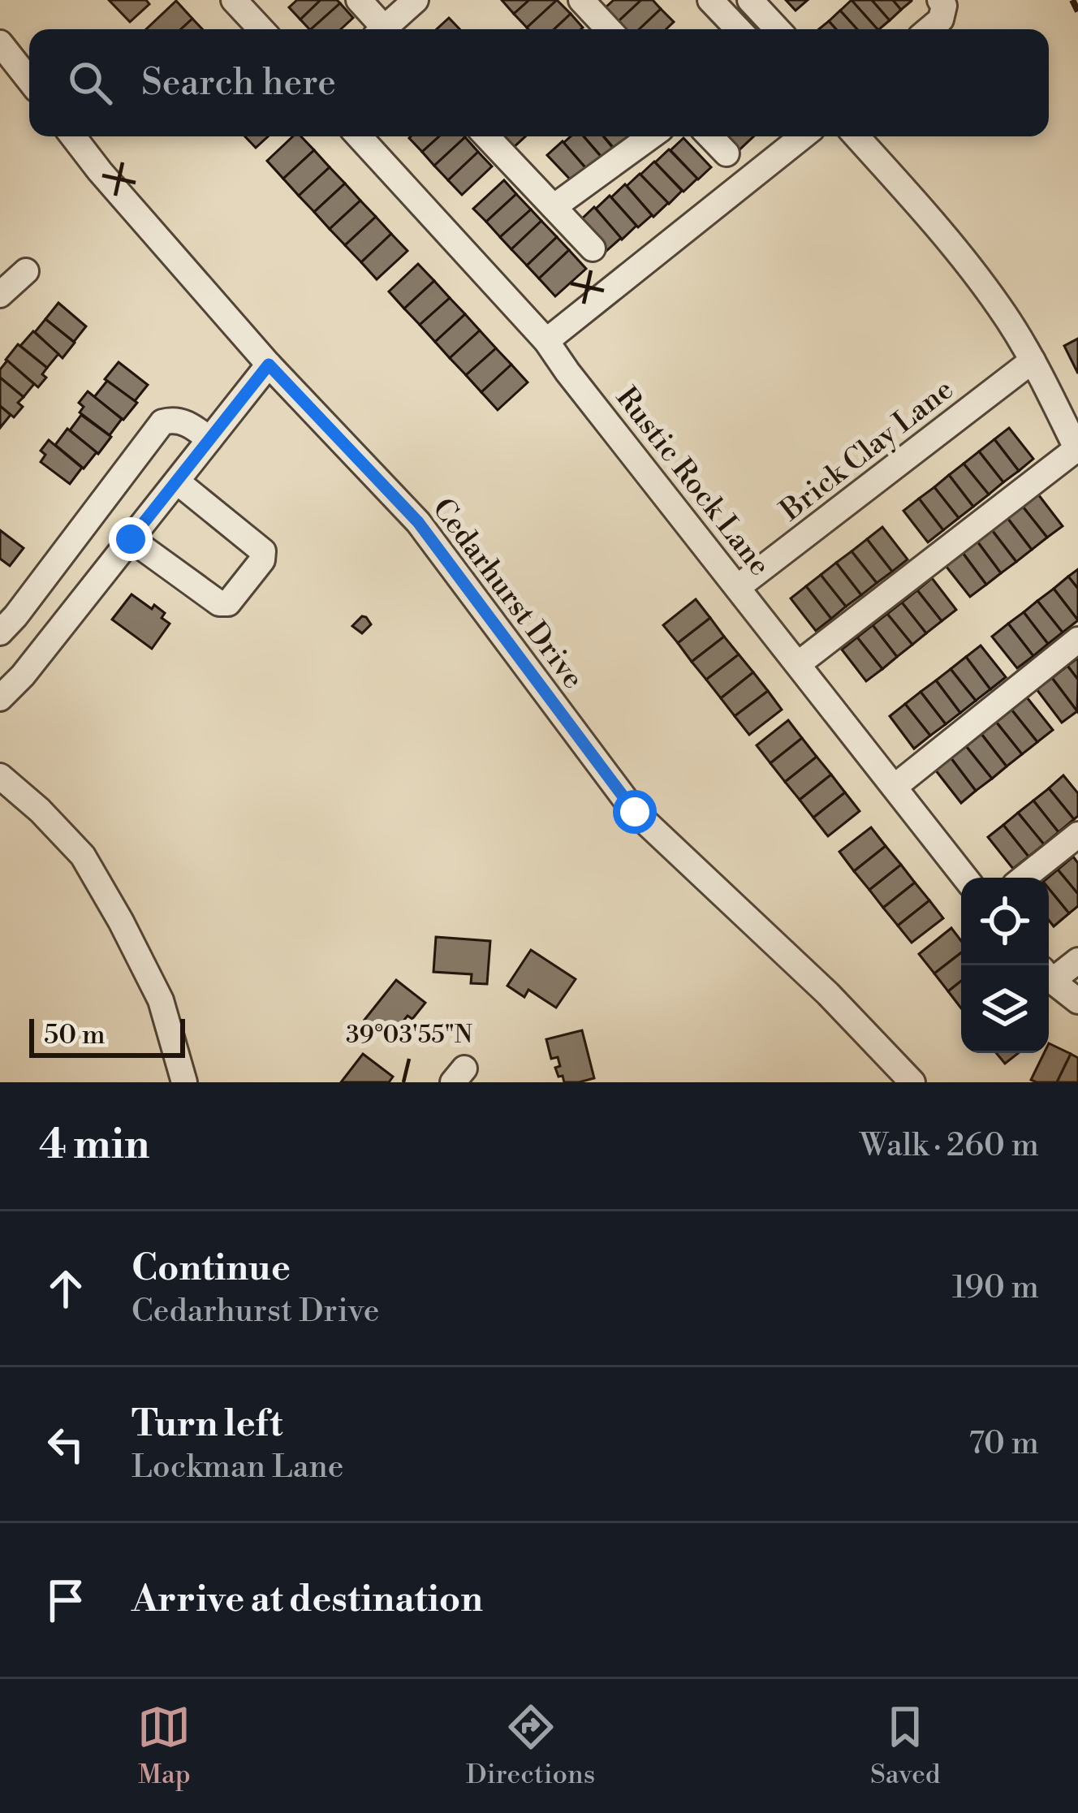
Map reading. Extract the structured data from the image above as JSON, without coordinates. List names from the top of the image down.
{
  "streets": {
    "street": ["Brick Clay Lane", "Rustic Rock Lane", "Cedarhurst Drive"]
  },
  "crossings": [
    ["Brick Clay Lane", "Rustic Rock Lane"]
  ],
  "scale_bar": "50 m",
  "page": {
    "search": "Search here",
    "scale": "50 m",
    "heading": ["4 min", "Walk · 260 m"],
    "list": [
      ["Continue", "Cedarhurst Drive", "190 m"],
      ["Turn left", "Lockman Lane", "70 m"],
      "Arrive at destination"
    ],
    "nav": ["Map", "Directions", "Saved"]
  },
  "coordinates": ["39°03'55\"N"]
}
